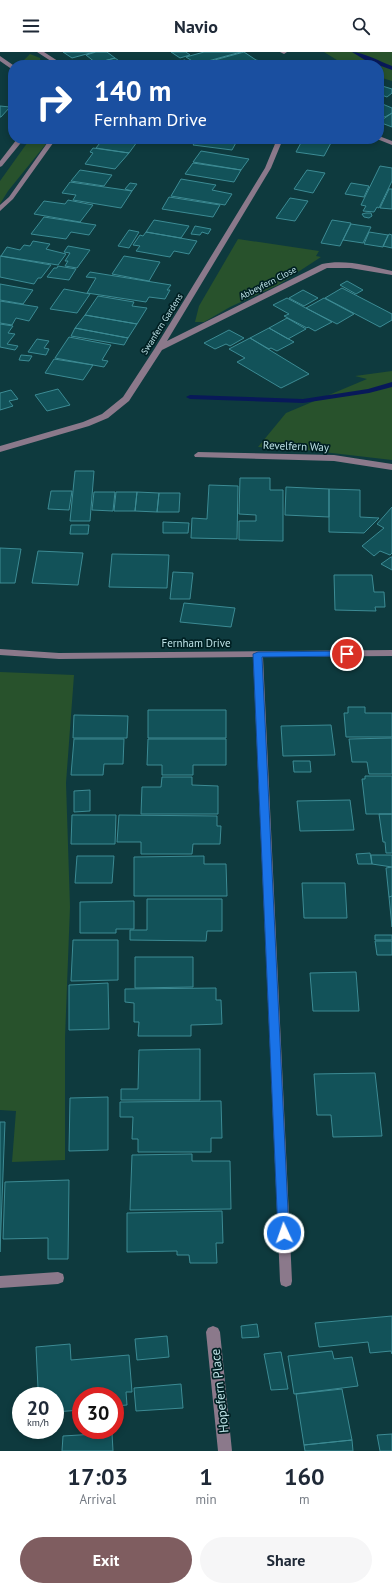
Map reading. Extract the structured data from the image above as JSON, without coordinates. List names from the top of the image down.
{
  "streets": {
    "street": [
      "Abbeyfern Close",
      "Swanfern Gardens",
      "Revelfern Way",
      "Fernham Drive",
      "Hopefern Place"
    ]
  },
  "crossings": [
    ["Abbeyfern Close", "Swanfern Gardens"]
  ],
  "page": {
    "header": "Navio",
    "turn": ["140 m", "Fernham Drive"],
    "speed": "20 km/h",
    "limit": "30",
    "eta": [
      "17:03",
      "Arrival",
      "1",
      "min",
      "160",
      "m"
    ],
    "buttons": ["Exit", "Share"]
  }
}
